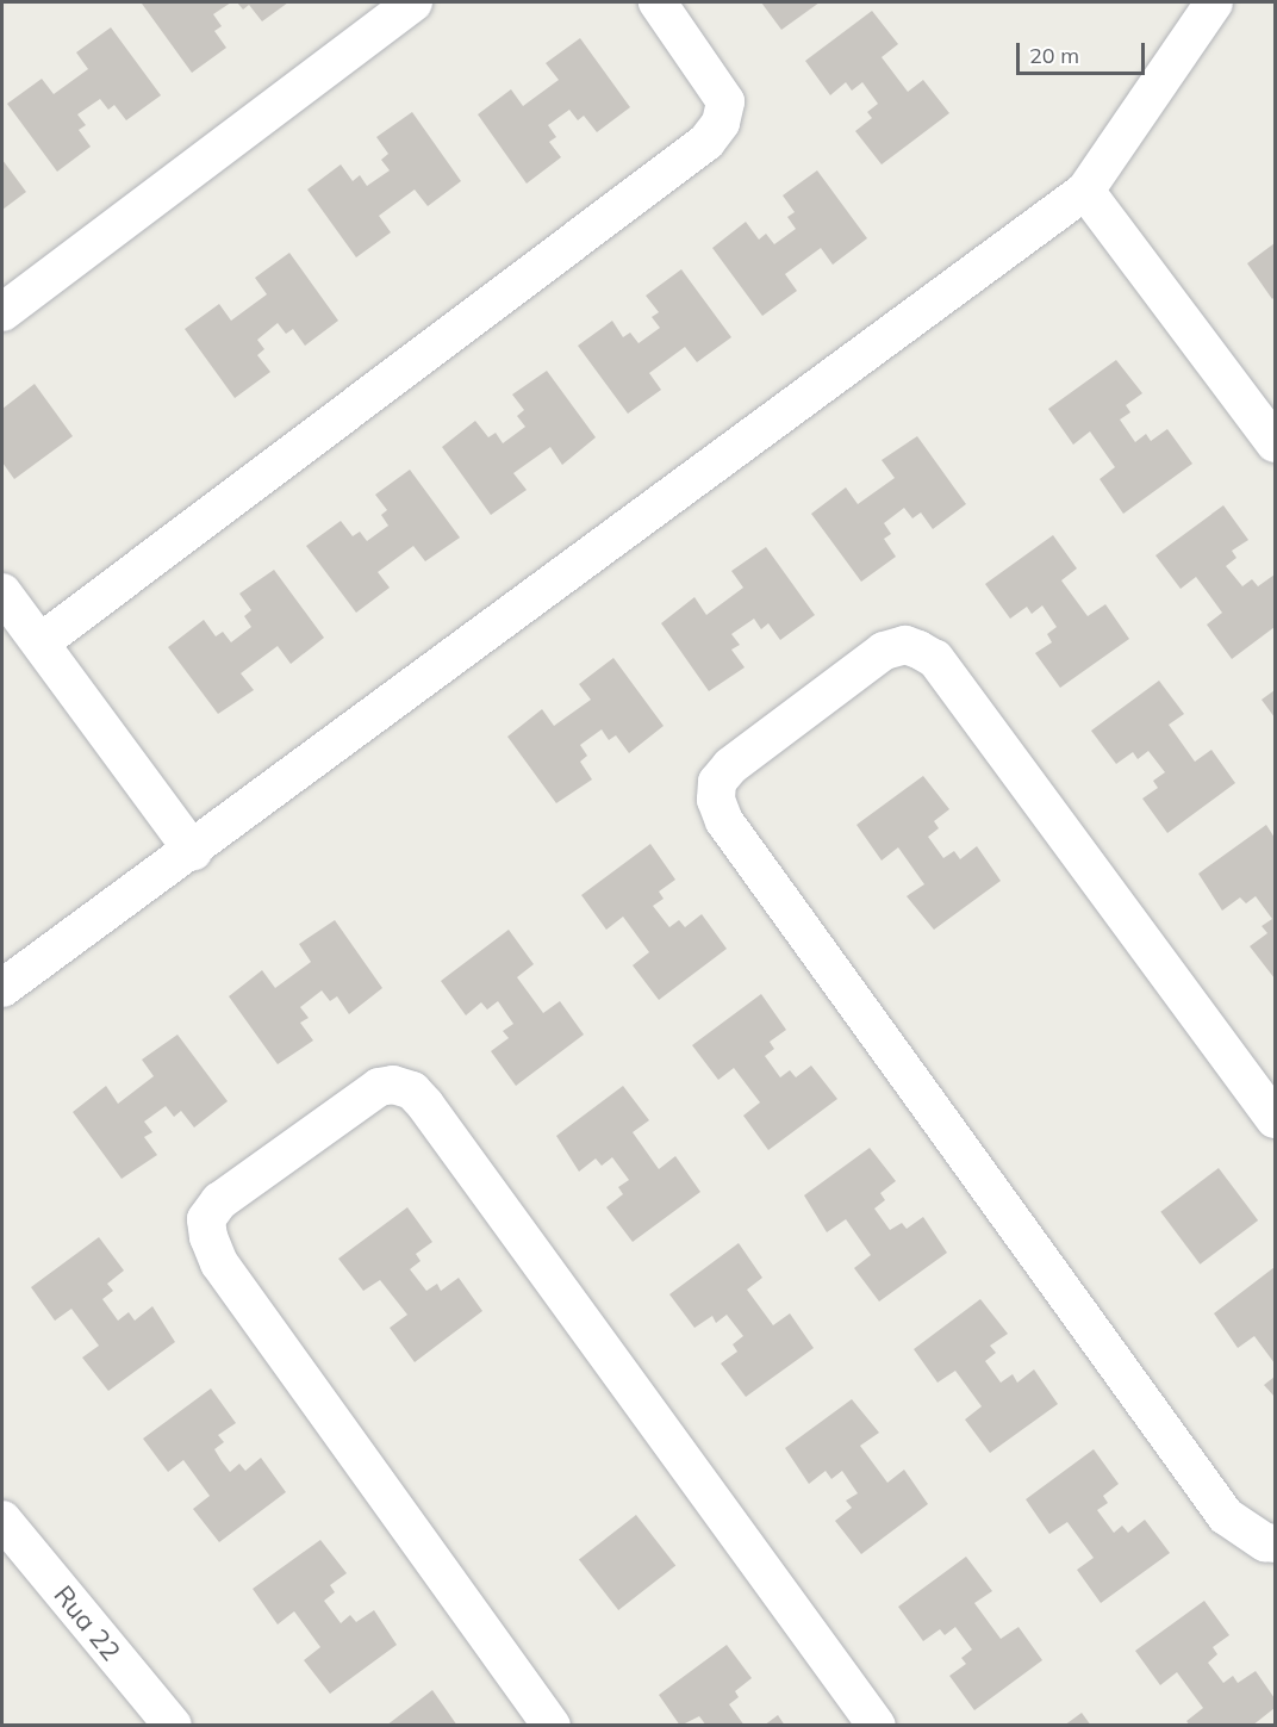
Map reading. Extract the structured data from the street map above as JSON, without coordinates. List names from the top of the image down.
{
  "streets": {
    "street": ["Rua 22"]
  },
  "scale_bar": "20 m"
}
